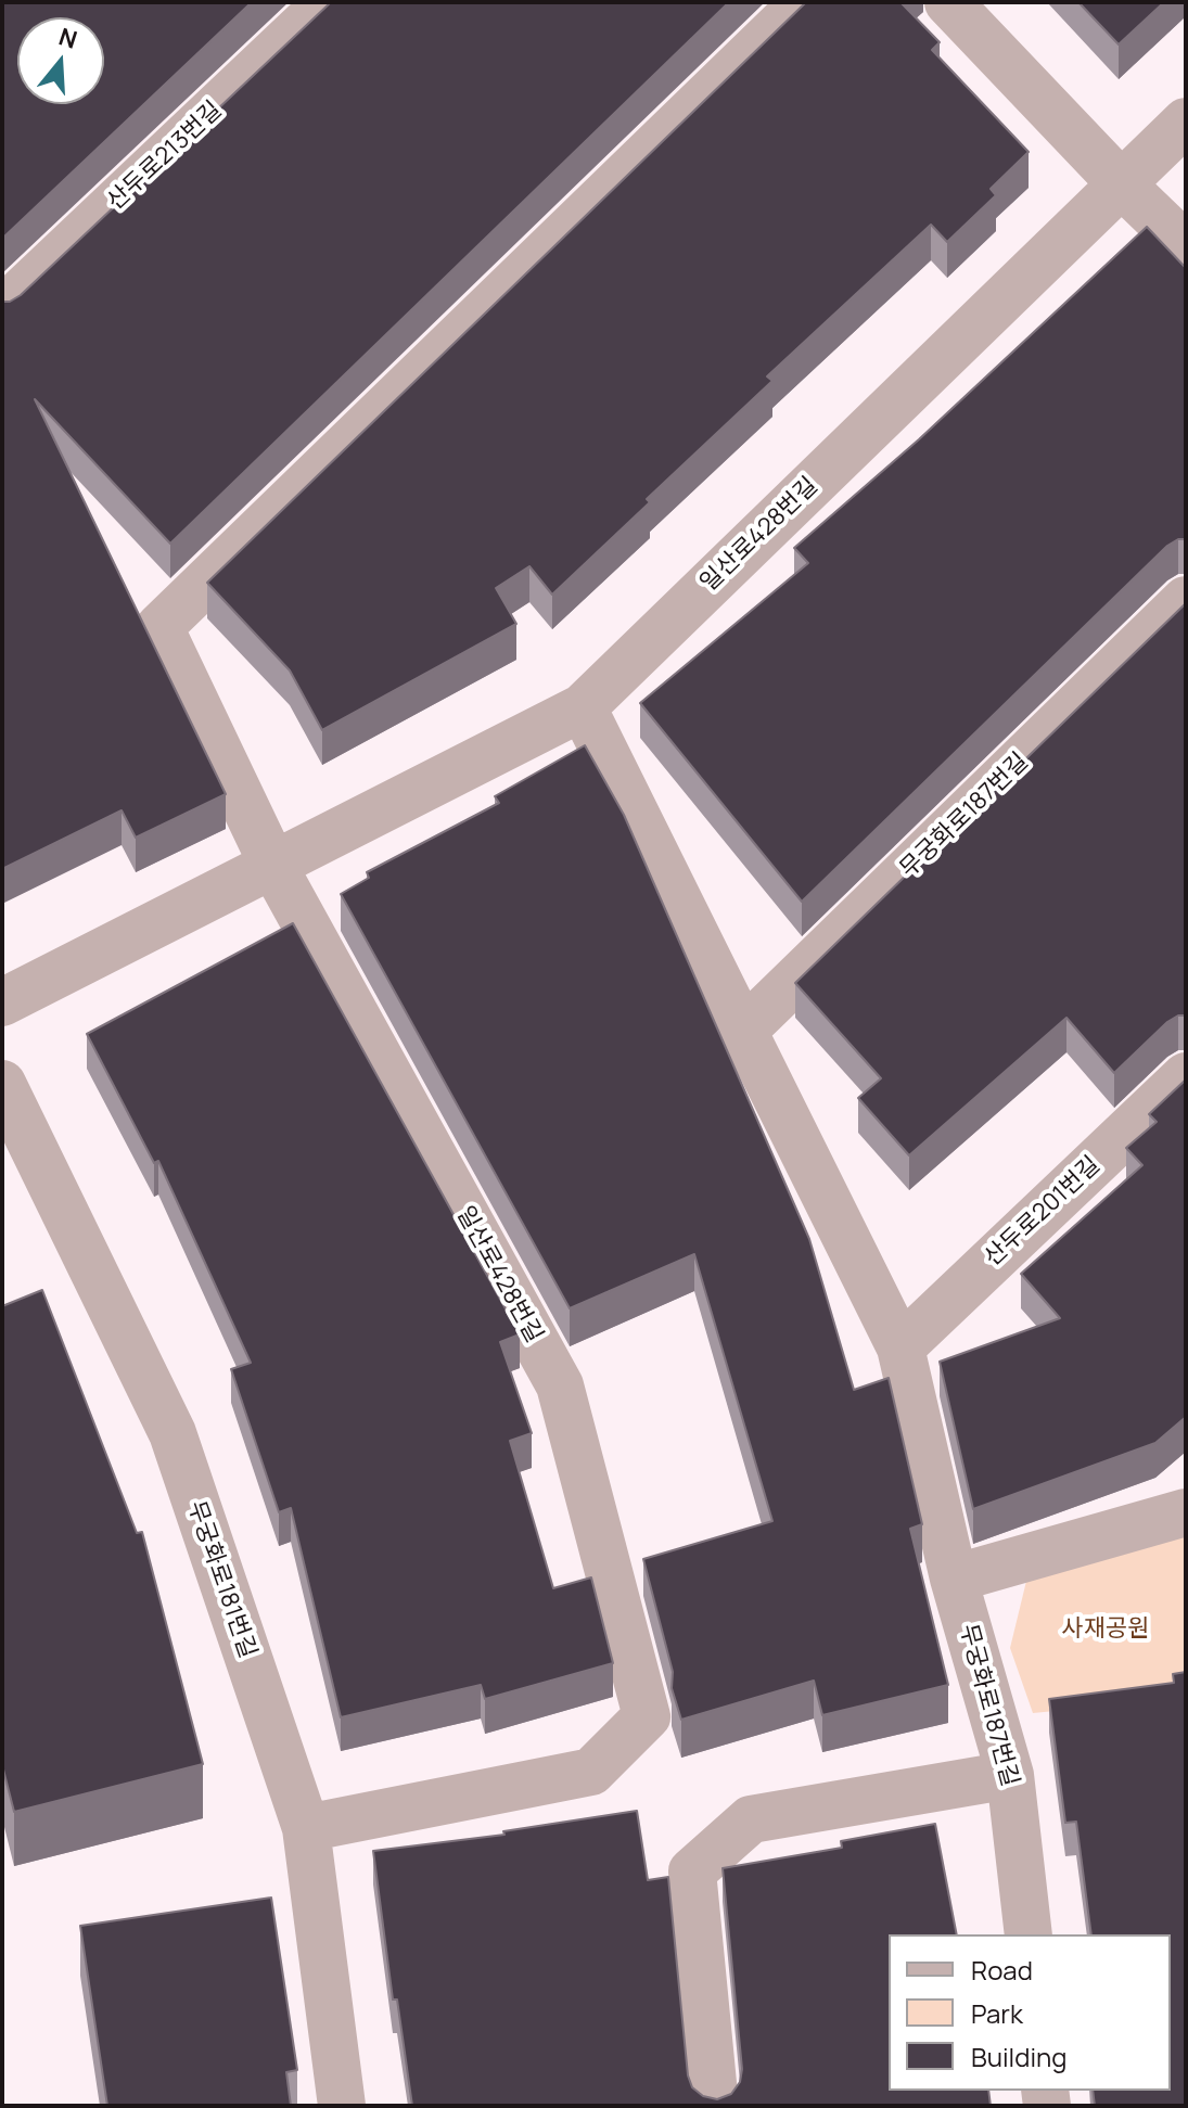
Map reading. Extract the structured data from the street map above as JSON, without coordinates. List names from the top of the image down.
{
  "streets": {
    "street": [
      "산두로213번길",
      "일산로428번길",
      "무궁화로187번길",
      "산두로201번길",
      "무궁화로181번길"
    ]
  },
  "crossings": [
    ["일산로428번길", "무궁화로187번길"],
    ["일산로428번길", "무궁화로181번길"],
    ["무궁화로187번길", "산두로201번길"]
  ],
  "parks": ["사재공원"],
  "legend": ["Road", "Park", "Building"],
  "north": "top"
}
